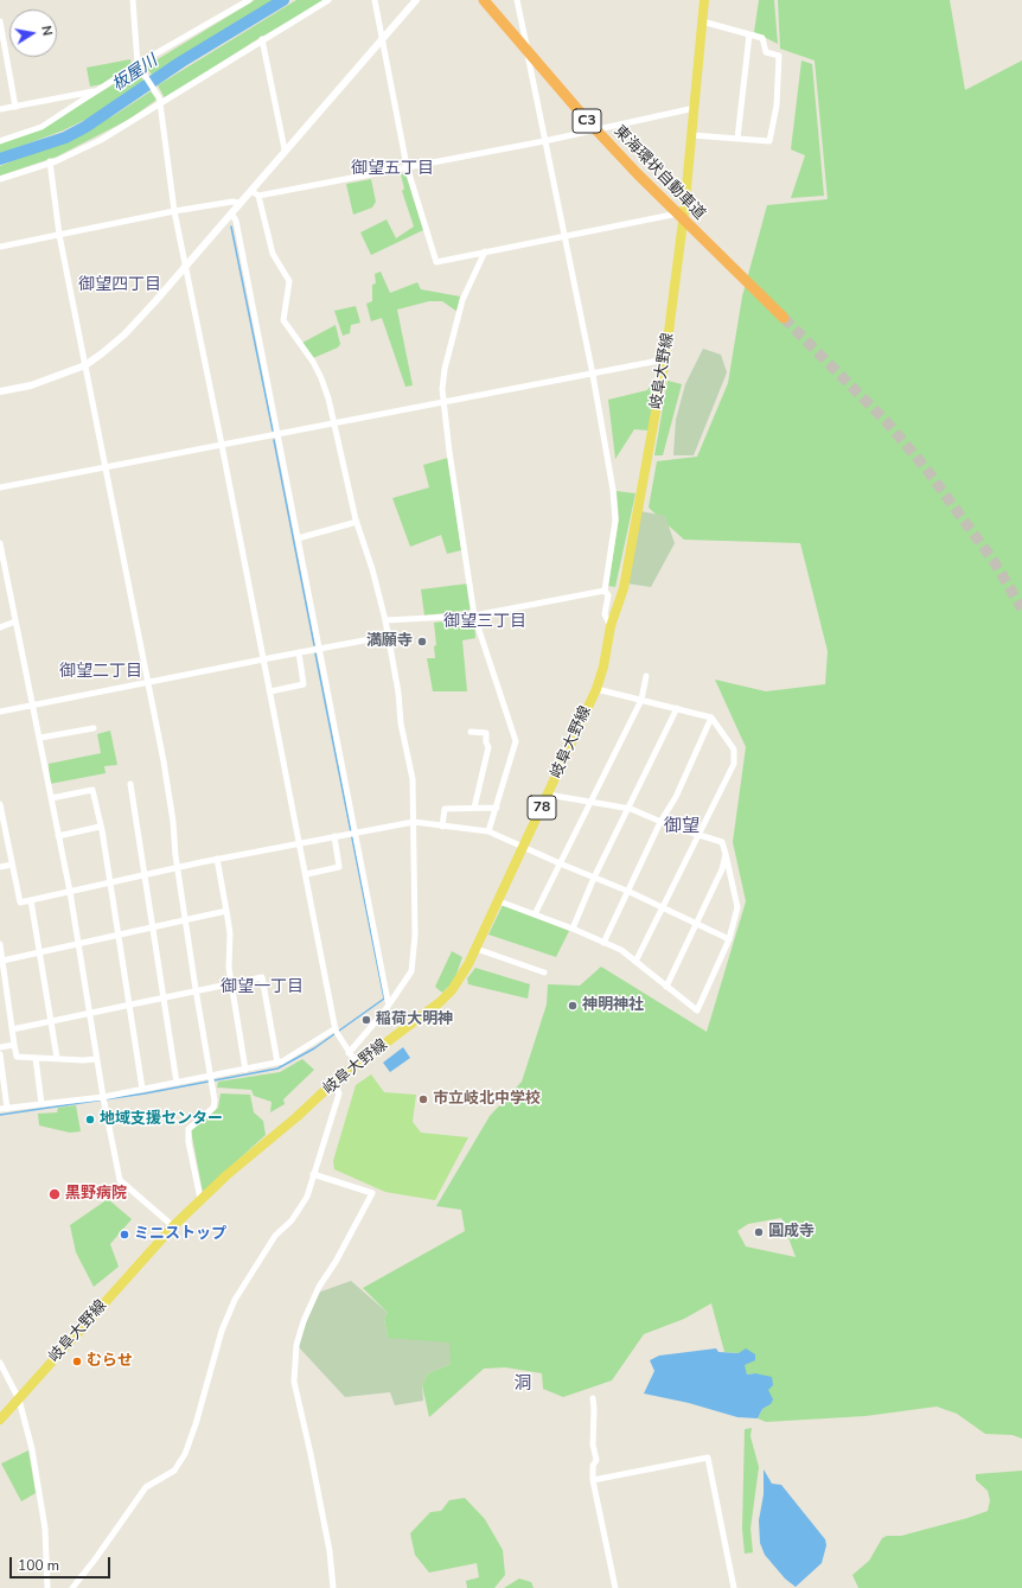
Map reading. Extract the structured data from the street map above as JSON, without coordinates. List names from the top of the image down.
{
  "streets": {
    "highway": ["C3", "東海環状自動車道"],
    "main road": ["岐阜大野線", "78"]
  },
  "districts": [
    "御望五丁目",
    "御望四丁目",
    "御望三丁目",
    "御望二丁目",
    "御望",
    "御望一丁目",
    "洞"
  ],
  "water": ["板屋川"],
  "places": [
    "満願寺",
    "神明神社",
    "稲荷大明神",
    "市立岐北中学校",
    "地域支援センター",
    "黒野病院",
    "圓成寺",
    "ミニストップ",
    "むらせ"
  ],
  "scale_bar": "100 m",
  "north": "right"
}
